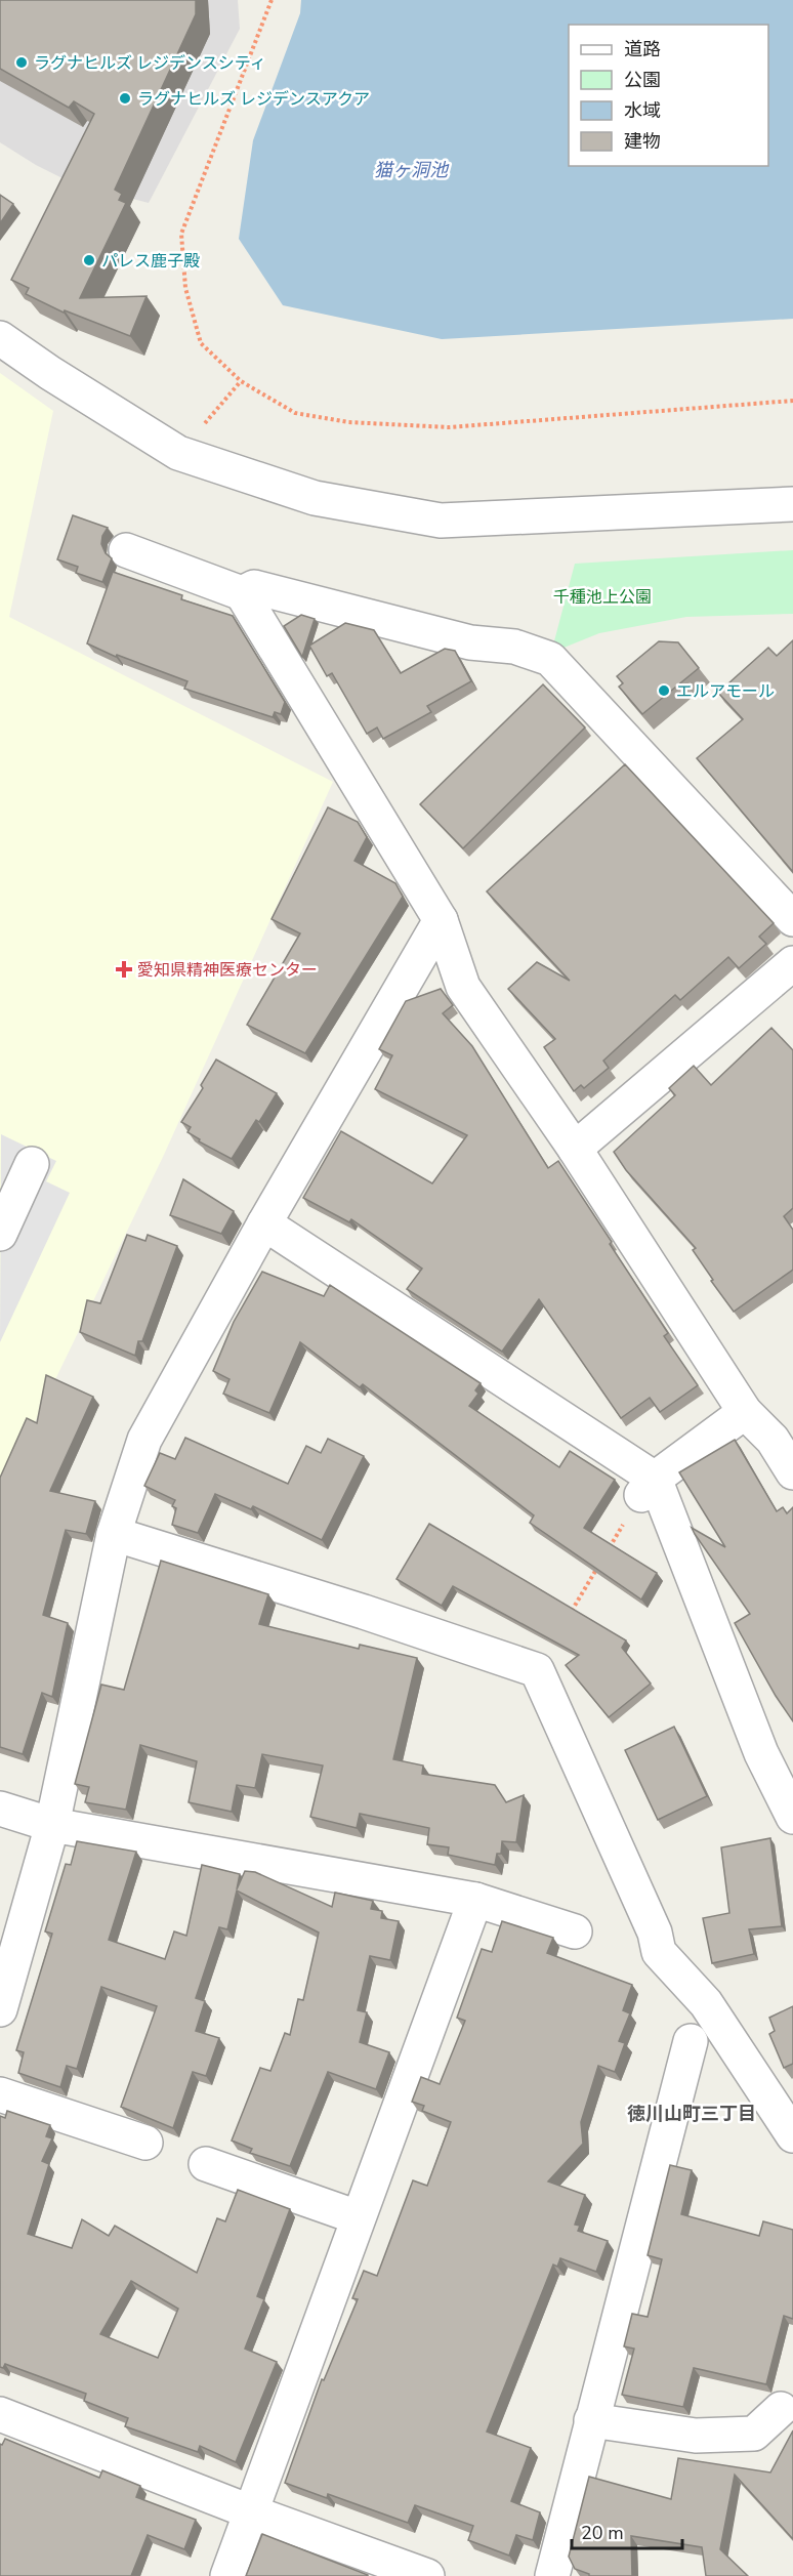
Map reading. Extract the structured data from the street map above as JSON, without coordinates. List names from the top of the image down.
{
  "districts": ["徳川山町三丁目"],
  "water": ["猫ヶ洞池"],
  "parks": ["千種池上公園"],
  "places": {
    "other": [
      "ラグナヒルズ レジデンスシティ",
      "ラグナヒルズ レジデンスアクア",
      "パレス鹿子殿",
      "エルアモール"
    ],
    "health": ["愛知県精神医療センター"]
  },
  "legend": [
    "道路",
    "公園",
    "水域",
    "建物"
  ],
  "scale_bar": "20 m"
}
